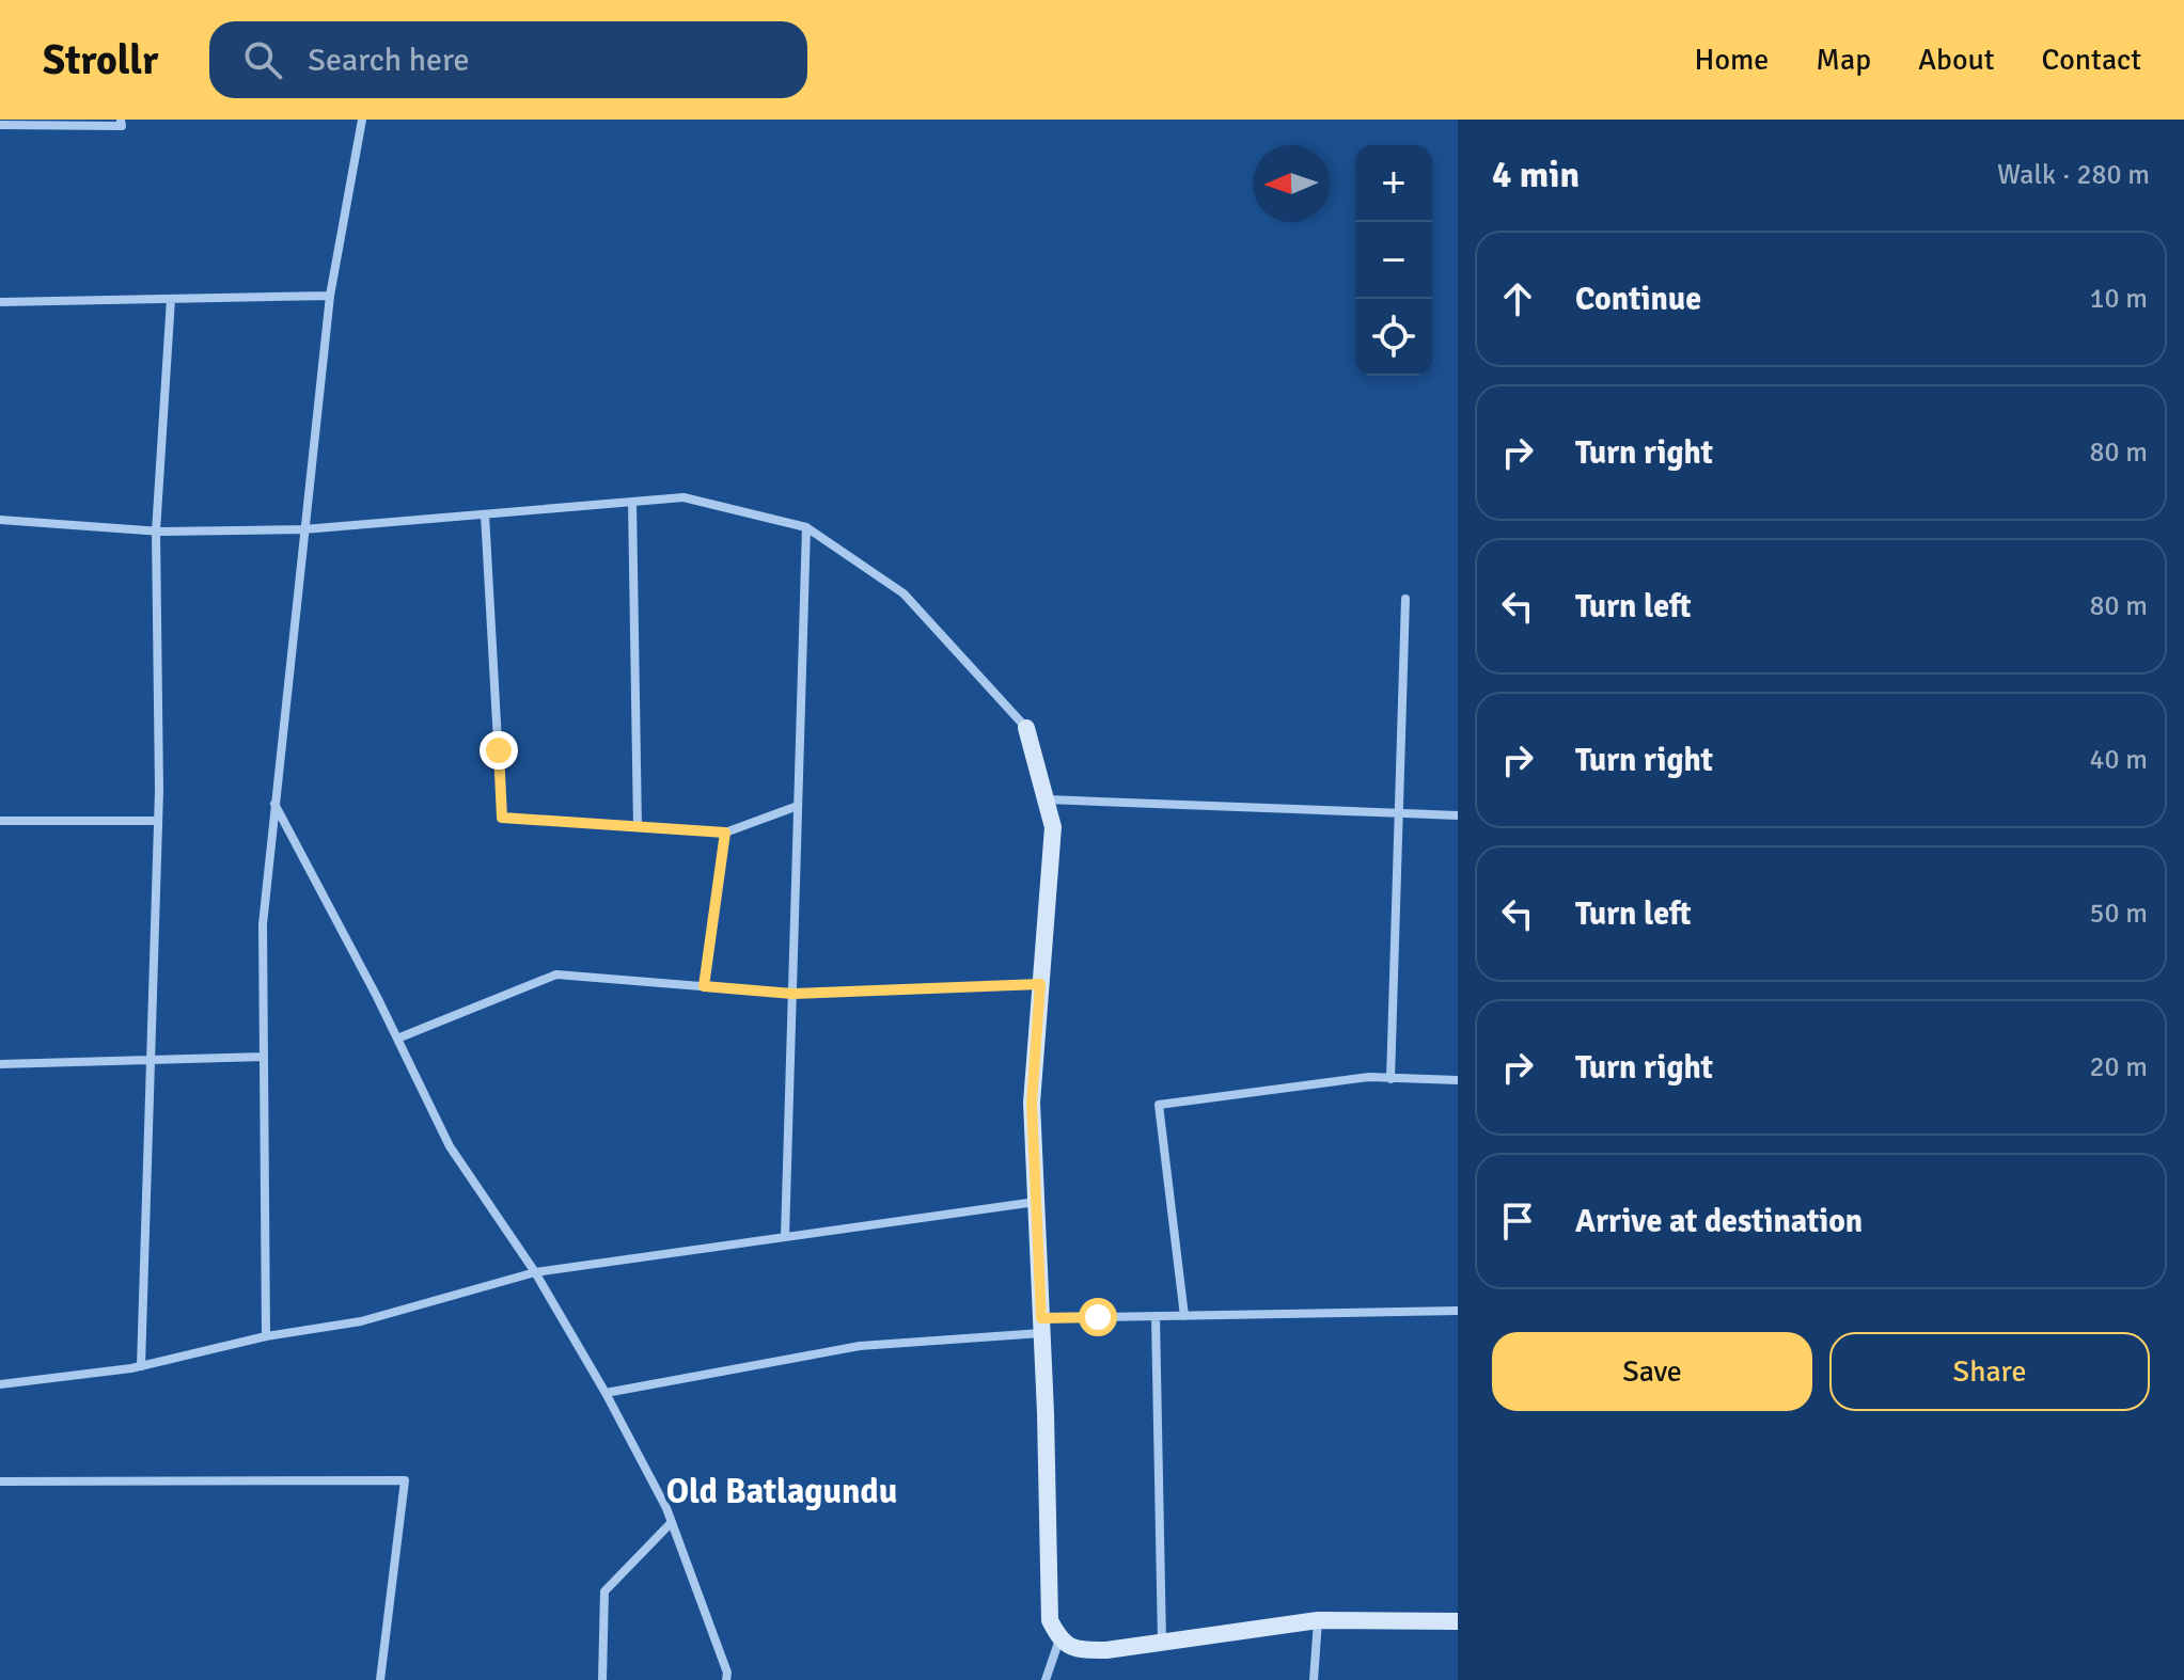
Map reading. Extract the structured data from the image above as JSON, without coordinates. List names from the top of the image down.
{
  "districts": ["Old Batlagundu"],
  "north": "left",
  "page": {
    "header": "Strollr",
    "search": "Search here",
    "nav": [
      "Home",
      "Map",
      "About",
      "Contact"
    ],
    "heading": ["4 min", "Walk · 280 m"],
    "map_buttons": ["+", "−"],
    "list": [
      ["Continue", "10 m"],
      ["Turn right", "80 m"],
      ["Turn left", "80 m"],
      ["Turn right", "40 m"],
      ["Turn left", "50 m"],
      ["Turn right", "20 m"],
      "Arrive at destination"
    ],
    "buttons": ["Save", "Share"]
  }
}
